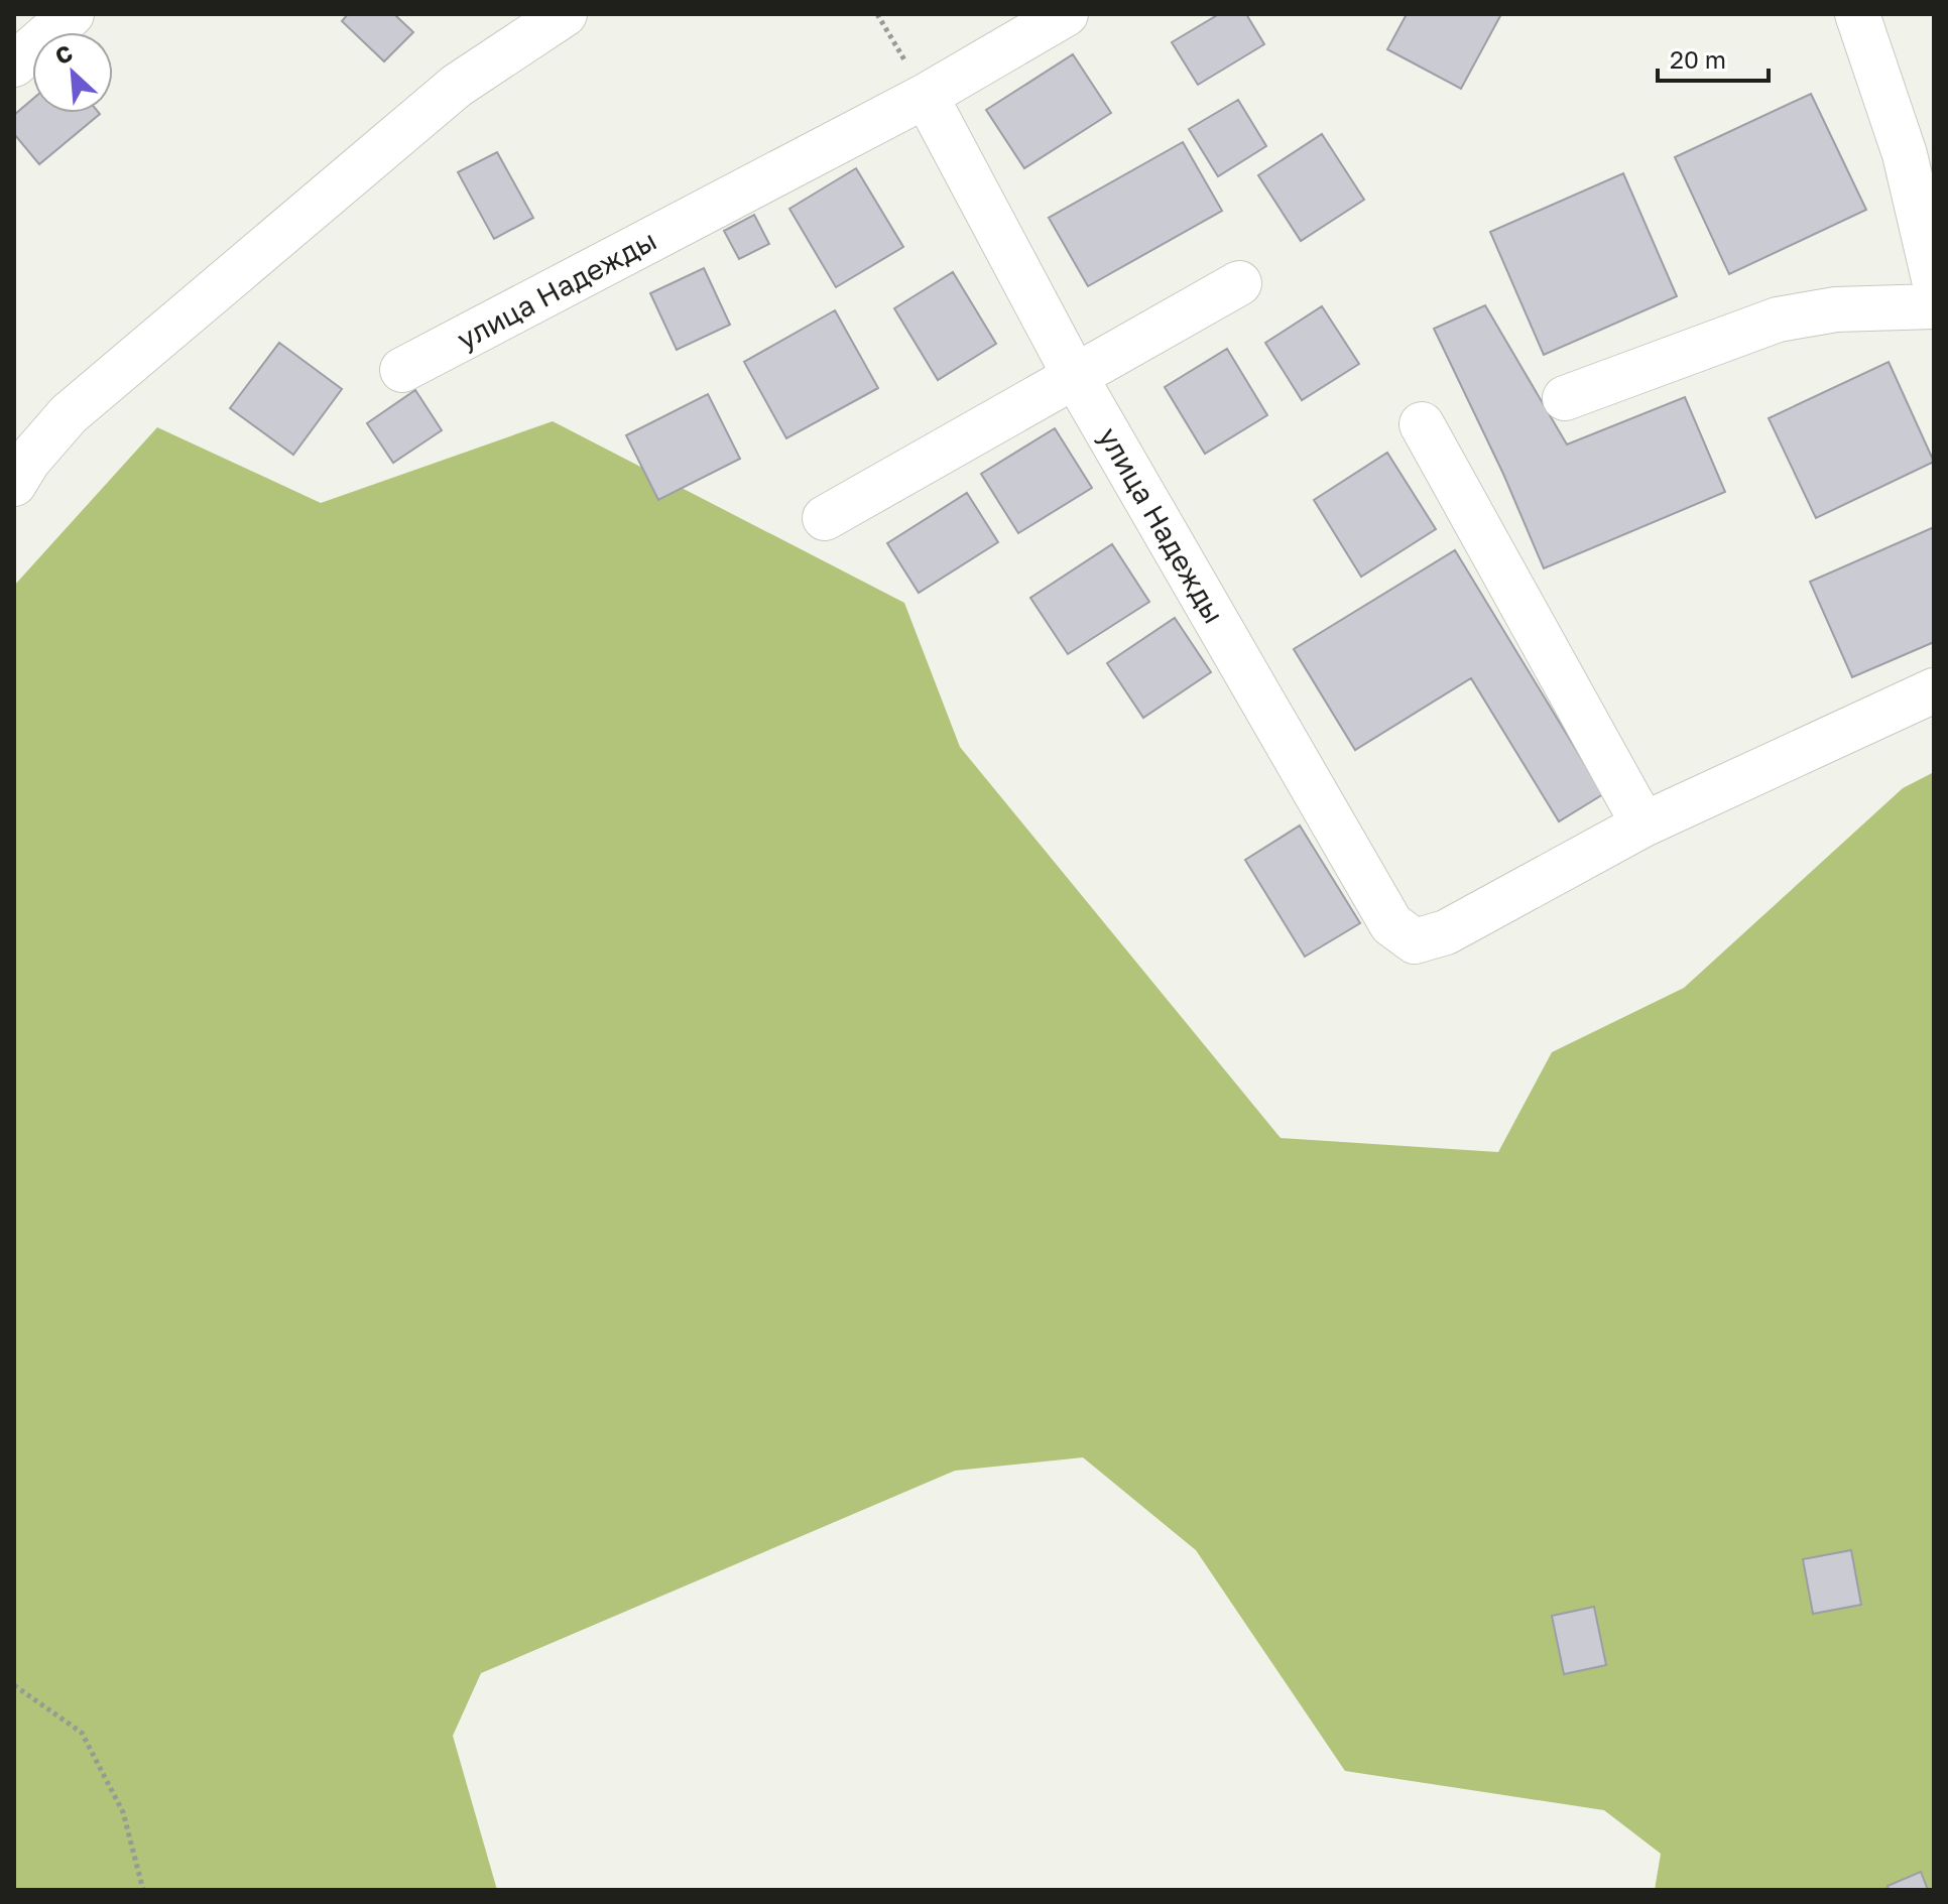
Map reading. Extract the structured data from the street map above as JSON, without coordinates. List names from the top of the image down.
{
  "streets": {
    "street": ["улица Надежды"]
  },
  "scale_bar": "20 m",
  "north": "top left"
}
